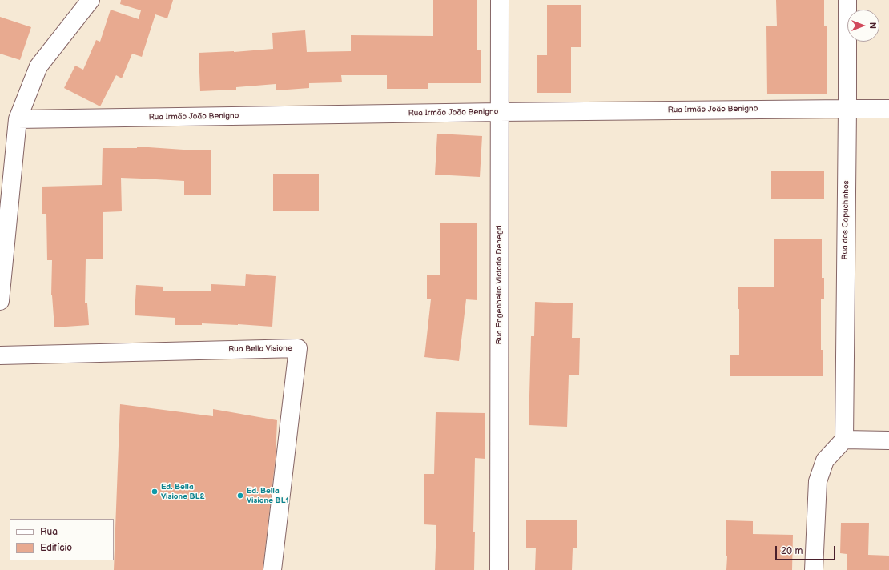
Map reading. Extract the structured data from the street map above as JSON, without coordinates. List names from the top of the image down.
{
  "streets": {
    "street": [
      "Rua Irmão João Benigno",
      "Rua dos Capuchinhos",
      "Rua Engenheiro Victorio Denegri",
      "Rua Bella Visione"
    ]
  },
  "crossings": [
    ["Rua Irmão João Benigno", "Rua dos Capuchinhos"],
    ["Rua Irmão João Benigno", "Rua Engenheiro Victorio Denegri"]
  ],
  "places": ["Ed. Bella Visione BL2", "Ed. Bella Visione BL1"],
  "legend": ["Rua", "Edifício"],
  "scale_bar": "20 m",
  "north": "right"
}
